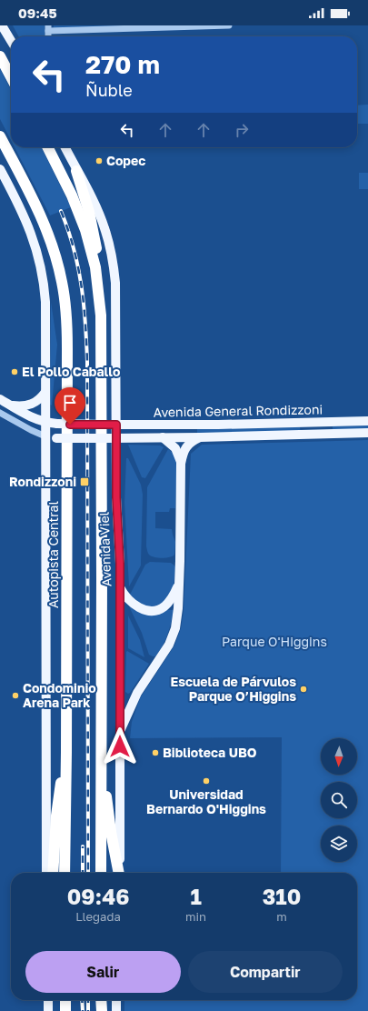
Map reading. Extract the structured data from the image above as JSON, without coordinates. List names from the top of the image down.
{
  "streets": {
    "highway": ["Autopista Central"],
    "main road": ["Avenida General Rondizzoni", "Avenida Viel"]
  },
  "crossings": [
    ["Avenida General Rondizzoni", "Avenida Viel"]
  ],
  "parks": ["Parque O'Higgins"],
  "places": {
    "other": [
      "Copec",
      "El Pollo Caballo",
      "Escuela de Párvulos Parque O’Higgins",
      "Condominio Arena Park",
      "Biblioteca UBO",
      "Universidad Bernardo O'Higgins"
    ],
    "transit": ["Rondizzoni"]
  },
  "north": "bottom",
  "page": {
    "status": "09:45",
    "turn": ["270 m", "Ñuble"],
    "eta": [
      "09:46",
      "Llegada",
      "1",
      "min",
      "310",
      "m"
    ],
    "buttons": ["Salir", "Compartir"]
  }
}
